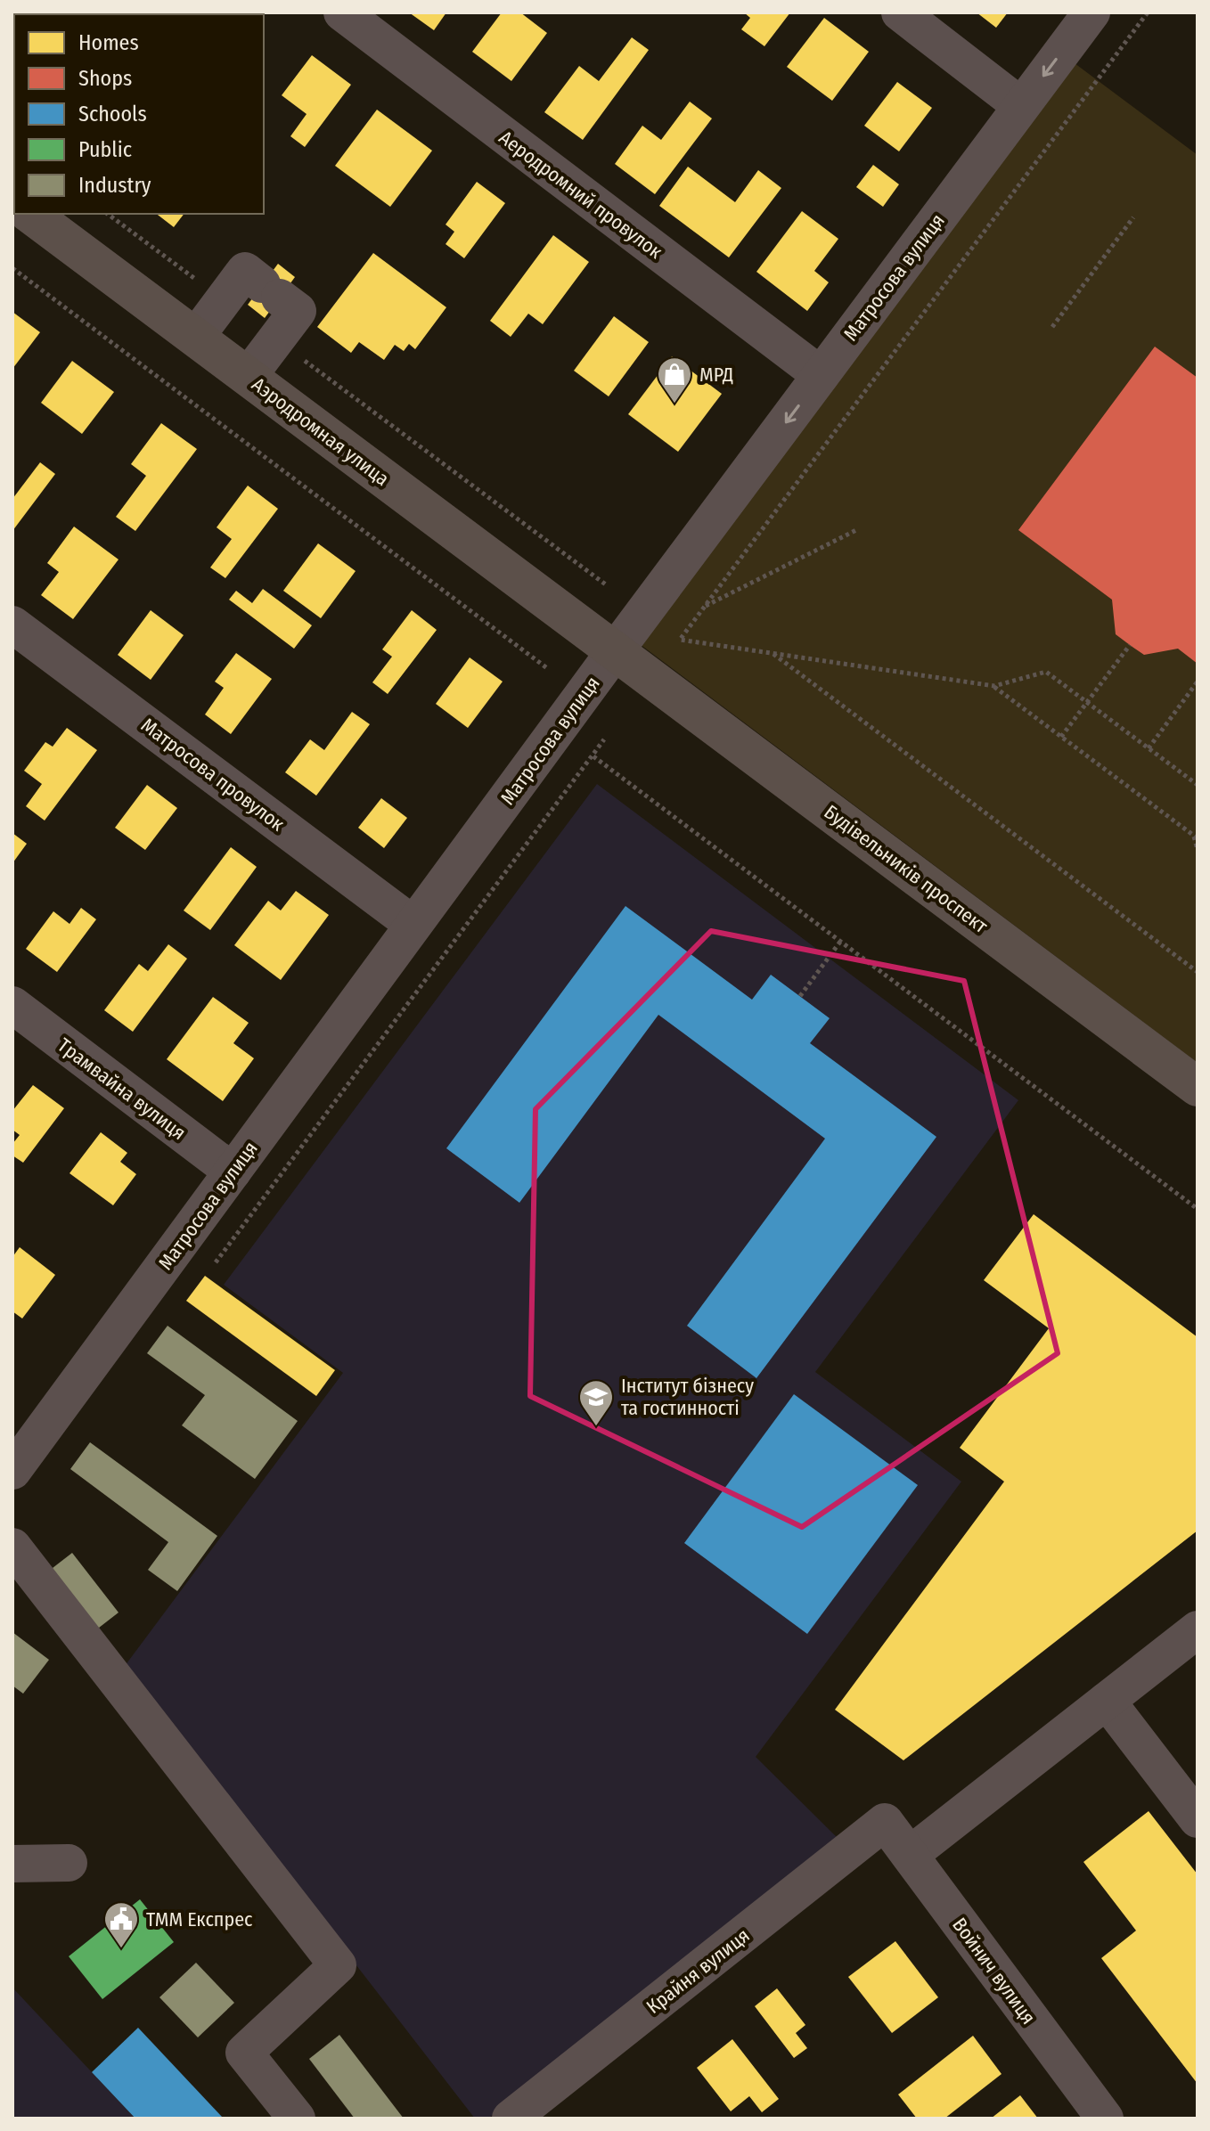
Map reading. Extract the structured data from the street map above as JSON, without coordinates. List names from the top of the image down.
{
  "streets": {
    "main road": ["Аэродромная улица", "Будівельників проспект"],
    "street": [
      "Аеродромний провулок",
      "Матросова вулиця",
      "Матросова провулок",
      "Трамвайна вулиця",
      "Крайня вулиця",
      "Войнич вулиця"
    ]
  },
  "crossings": [
    ["Аеродромний провулок", "Матросова вулиця"],
    ["Матросова вулиця", "Аэродромная улица"],
    ["Матросова вулиця", "Матросова провулок"],
    ["Матросова вулиця", "Будівельників проспект"],
    ["Матросова вулиця", "Трамвайна вулиця"],
    ["Аэродромная улица", "Будівельників проспект"],
    ["Крайня вулиця", "Войнич вулиця"]
  ],
  "places": {
    "shop": ["МРД"],
    "school or university": ["Інститут бізнесу та гостинності"],
    "public building": ["ТММ Експрес"]
  },
  "legend": [
    "Homes",
    "Shops",
    "Schools",
    "Public",
    "Industry"
  ]
}
